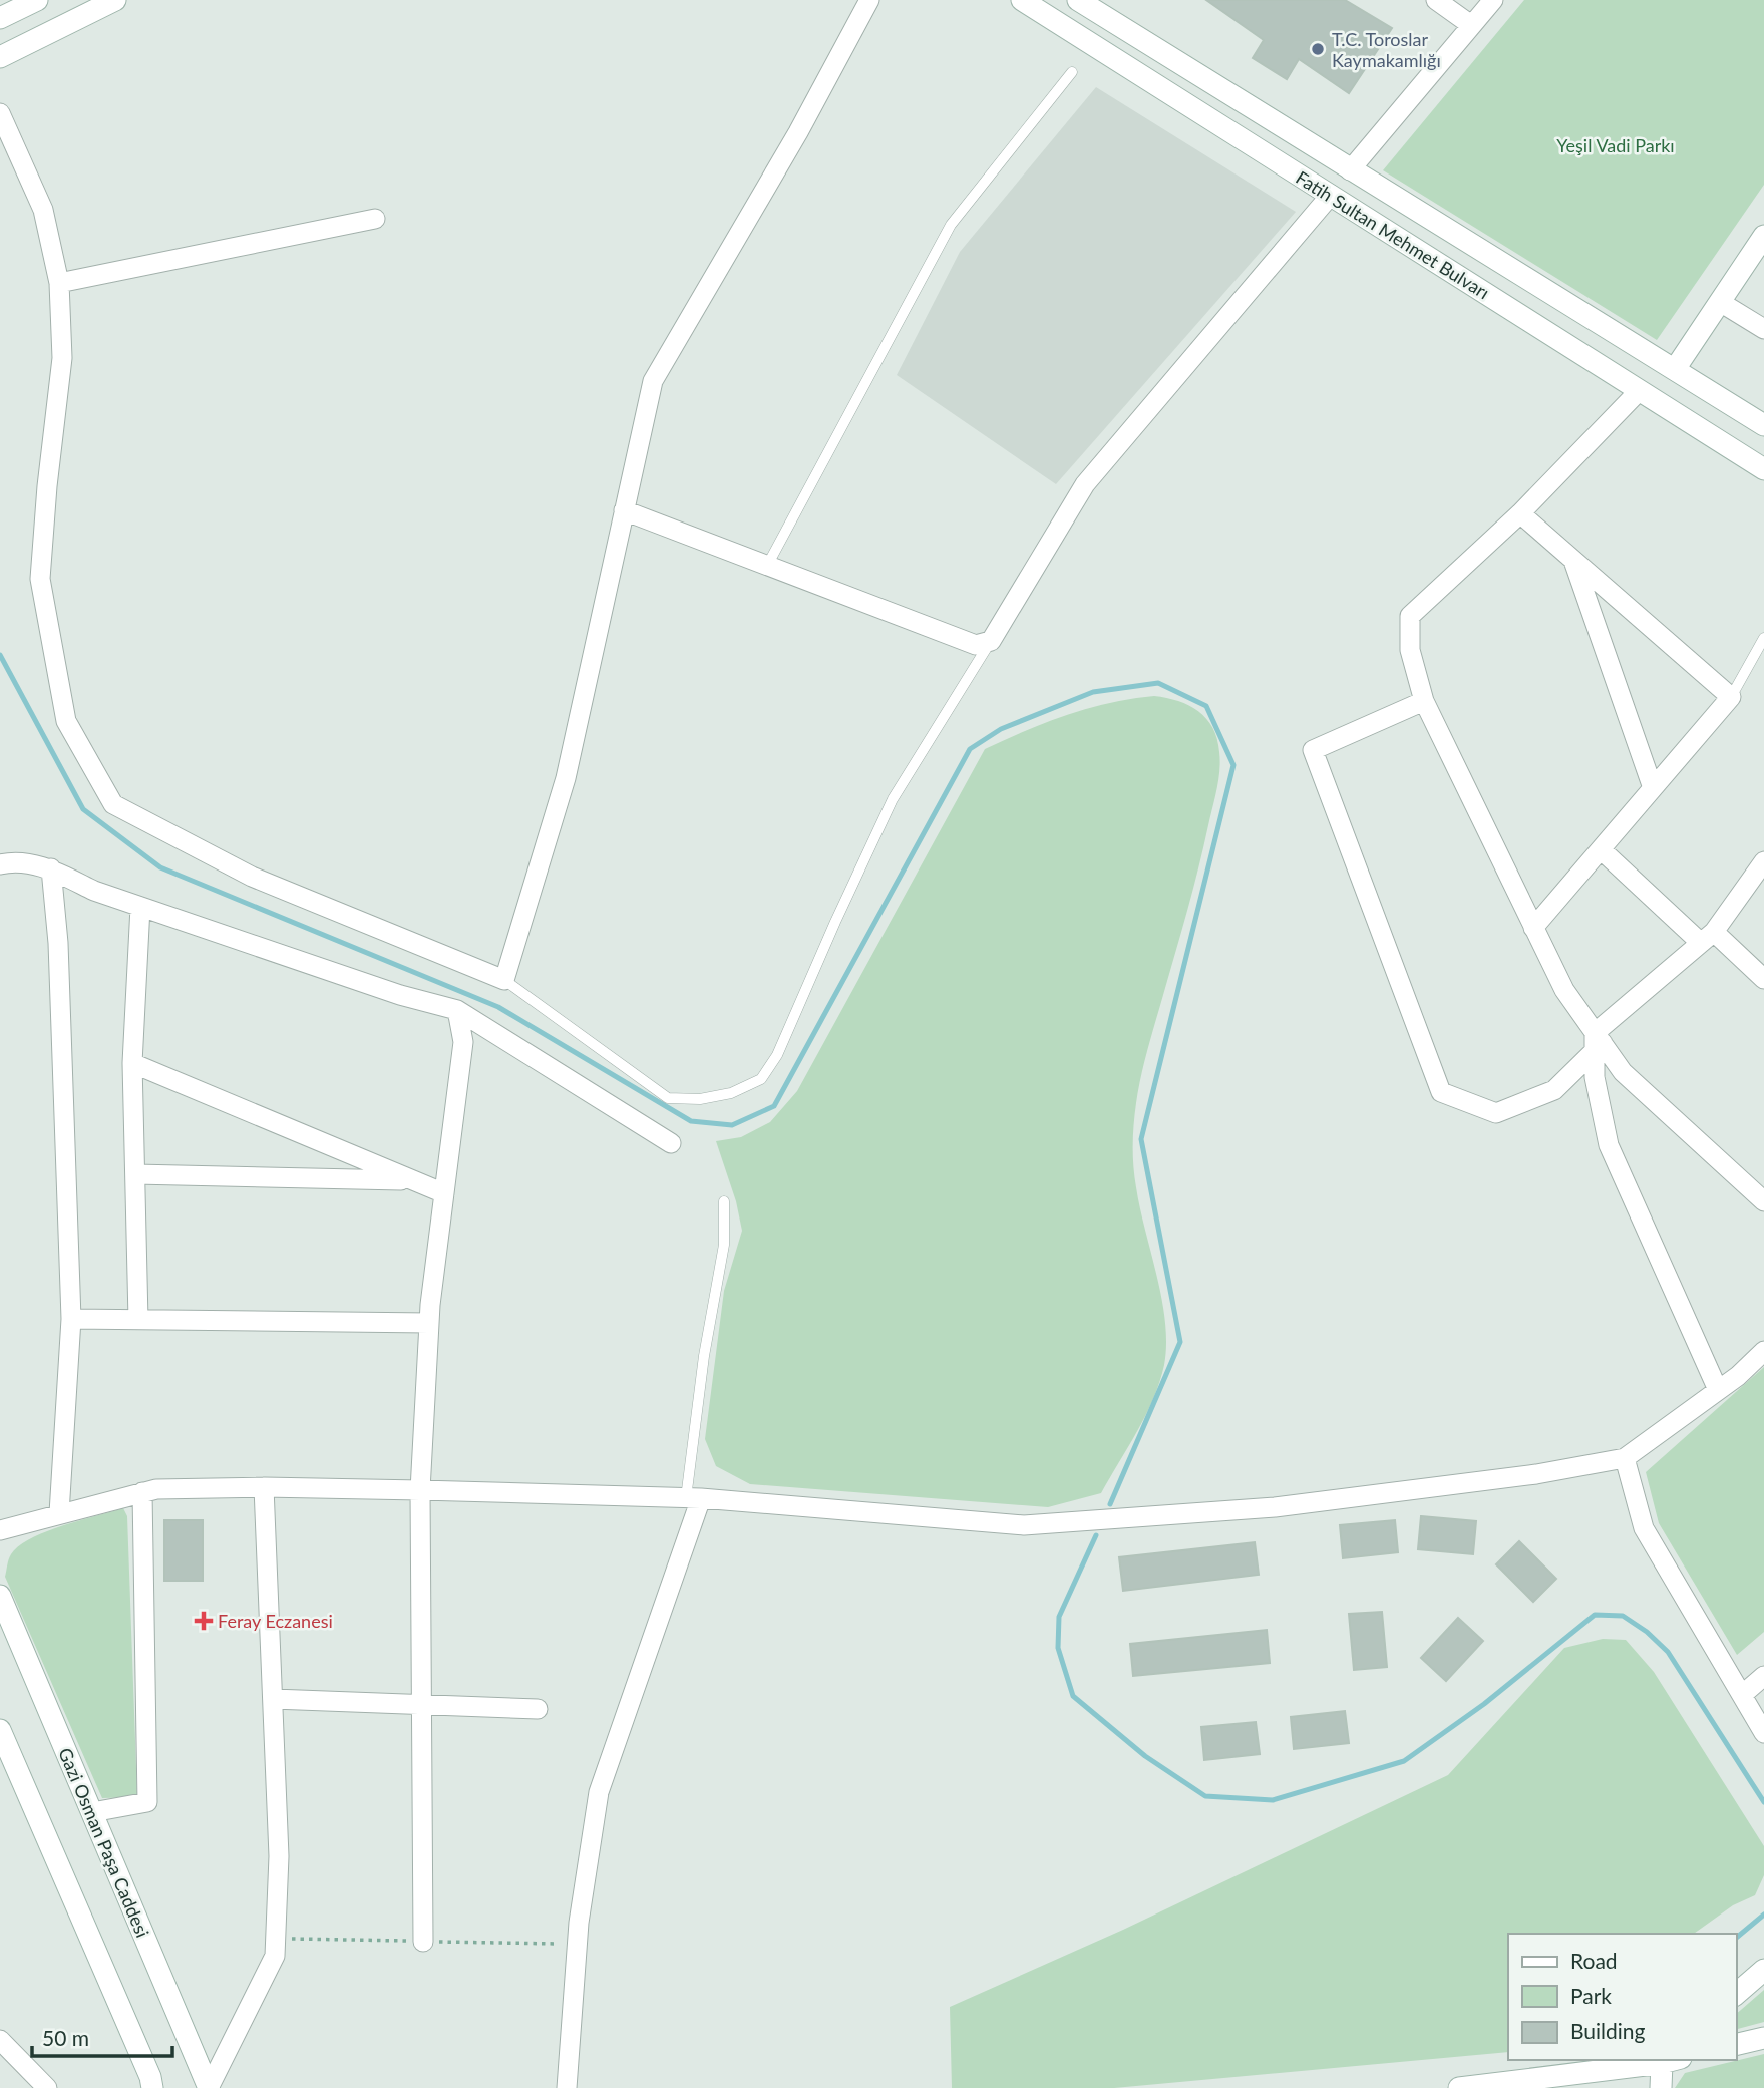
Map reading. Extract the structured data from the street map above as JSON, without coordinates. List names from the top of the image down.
{
  "streets": {
    "street": ["Fatih Sultan Mehmet Bulvarı", "Gazi Osman Paşa Caddesi"]
  },
  "parks": ["Yeşil Vadi Parkı"],
  "places": {
    "other": ["T.C. Toroslar Kaymakamlığı"],
    "health": ["Feray Eczanesi"]
  },
  "legend": ["Road", "Park", "Building"],
  "scale_bar": "50 m"
}
